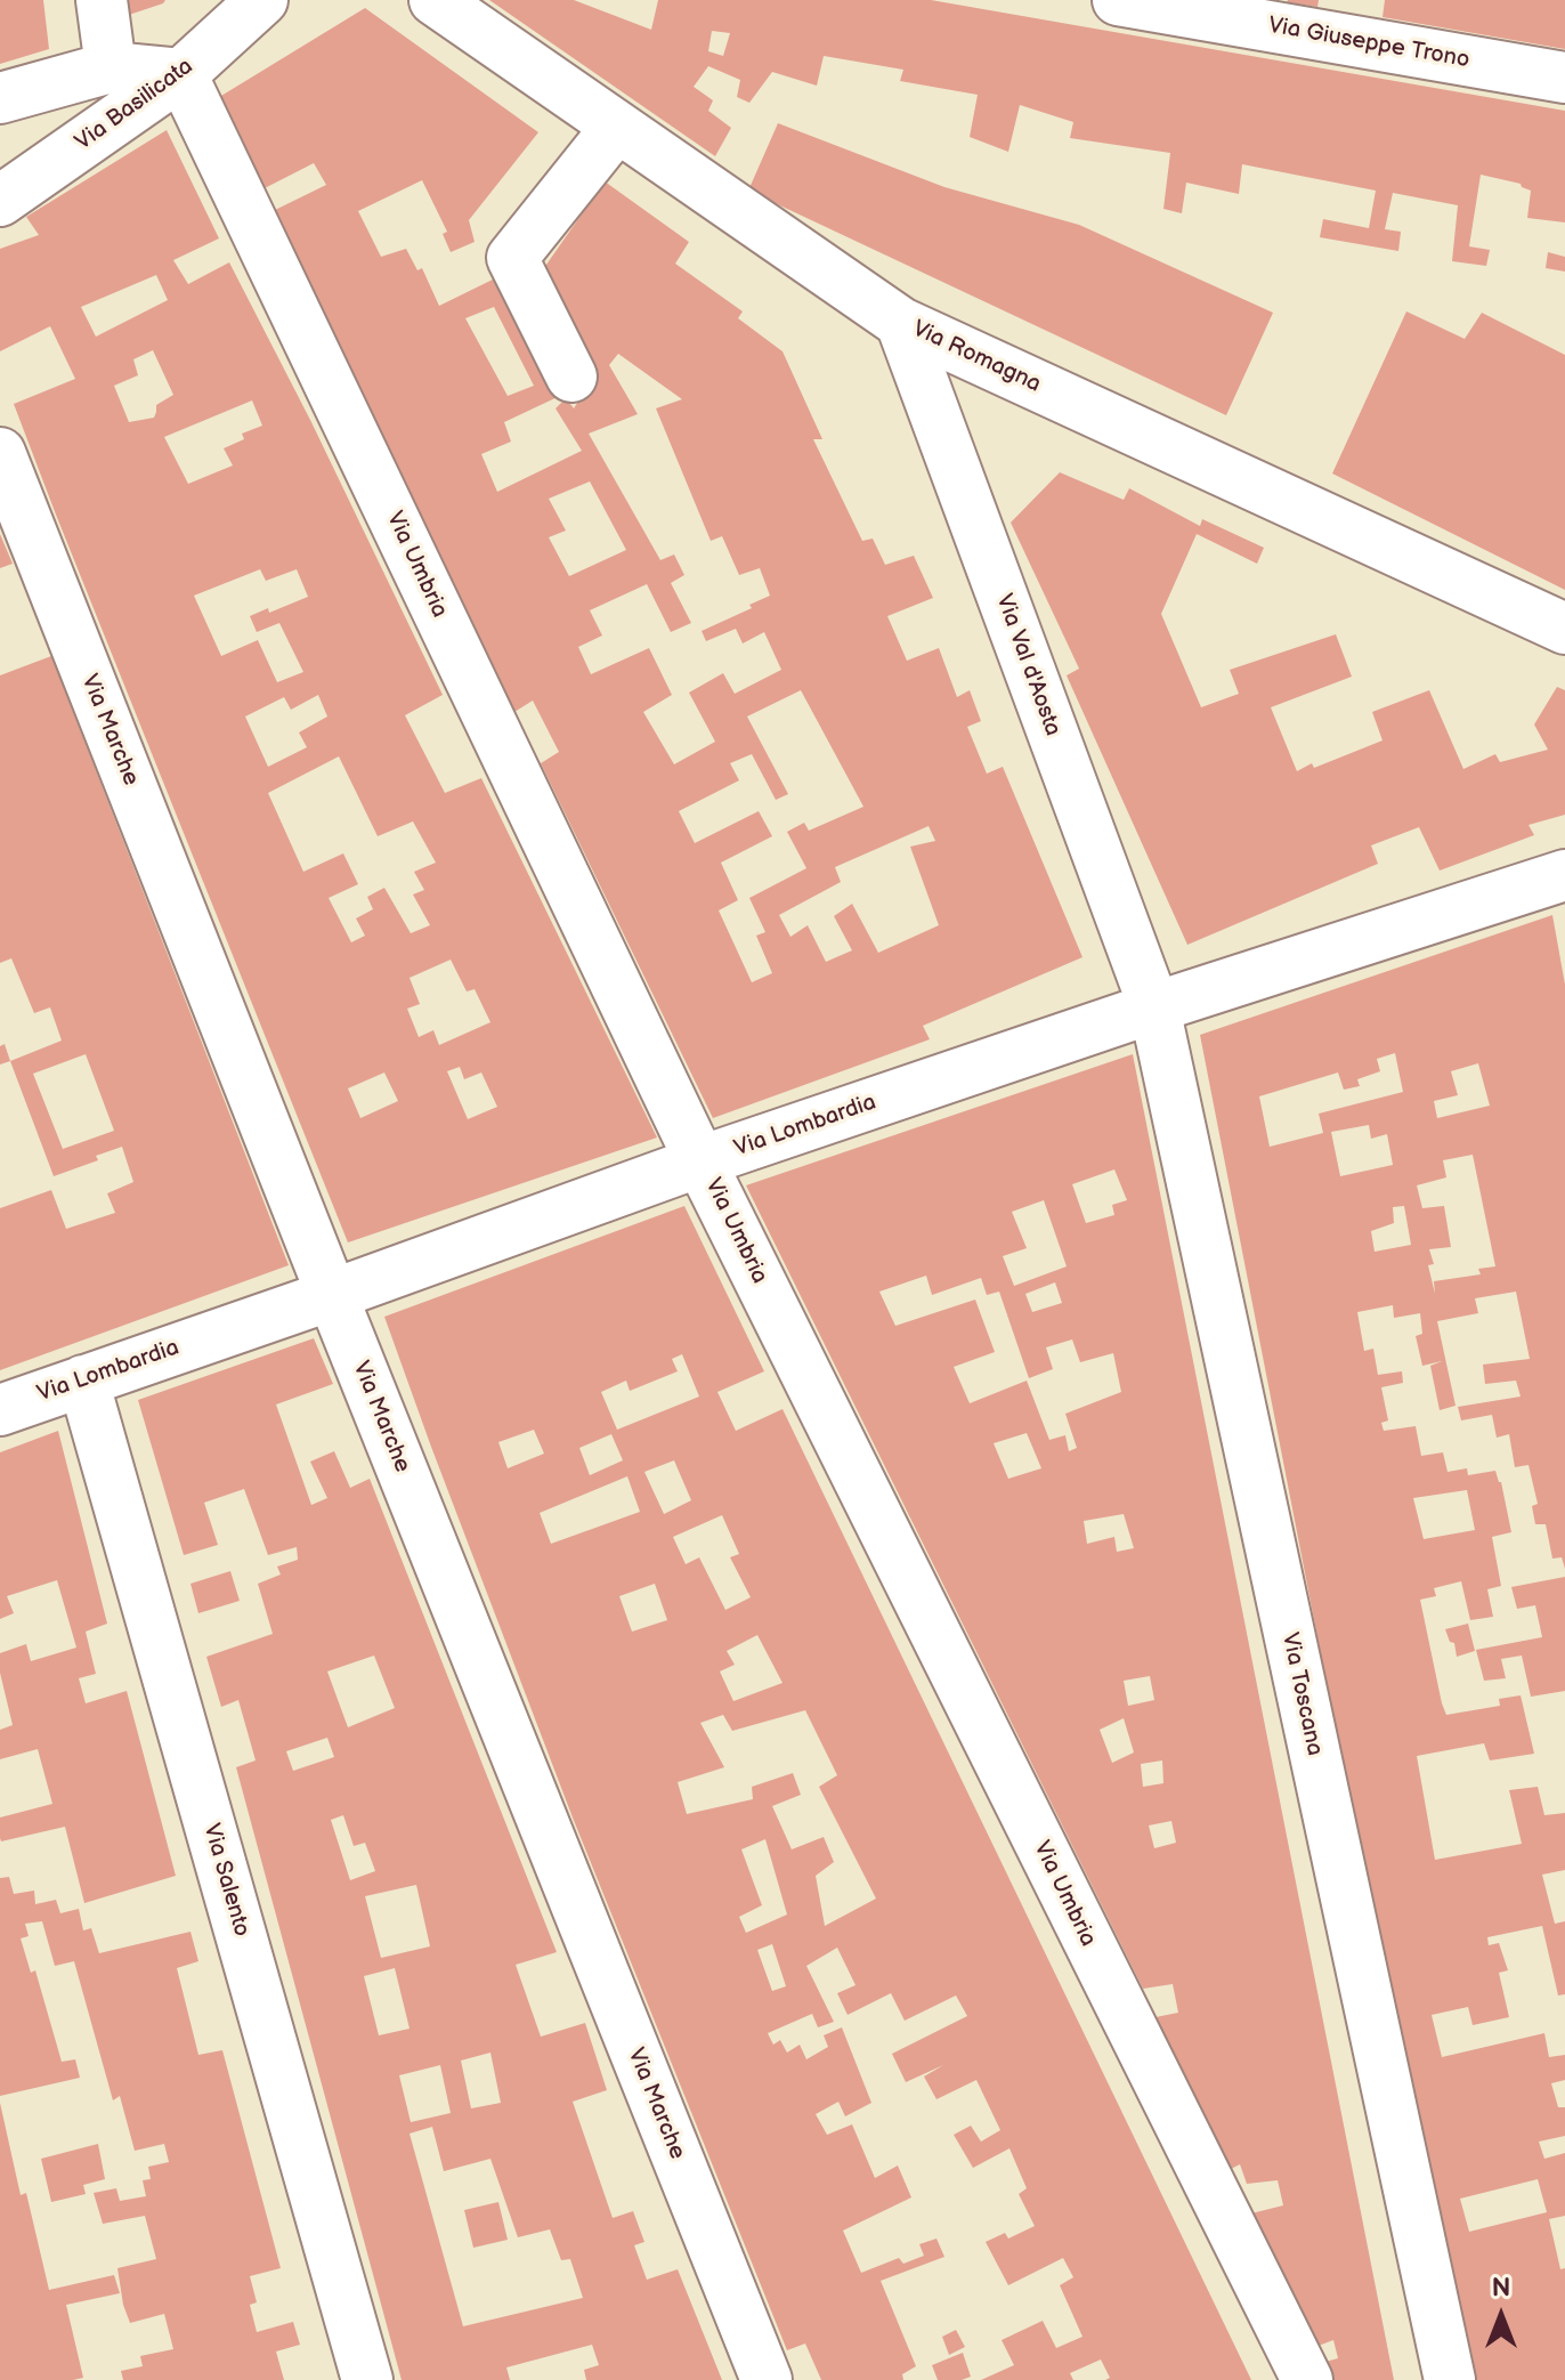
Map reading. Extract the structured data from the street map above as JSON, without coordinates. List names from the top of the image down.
{
  "streets": {
    "street": [
      "Via Giuseppe Trono",
      "Via Basilicata",
      "Via Romagna",
      "Via Umbria",
      "Via Val d'Aosta",
      "Via Marche",
      "Via Lombardia",
      "Via Toscana",
      "Via Salento"
    ]
  },
  "crossings": [
    ["Via Basilicata", "Via Umbria"],
    ["Via Romagna", "Via Val d'Aosta"],
    ["Via Umbria", "Via Lombardia"],
    ["Via Val d'Aosta", "Via Lombardia"],
    ["Via Val d'Aosta", "Via Toscana"],
    ["Via Marche", "Via Lombardia"],
    ["Via Lombardia", "Via Toscana"],
    ["Via Lombardia", "Via Salento"]
  ],
  "north": "top"
}
